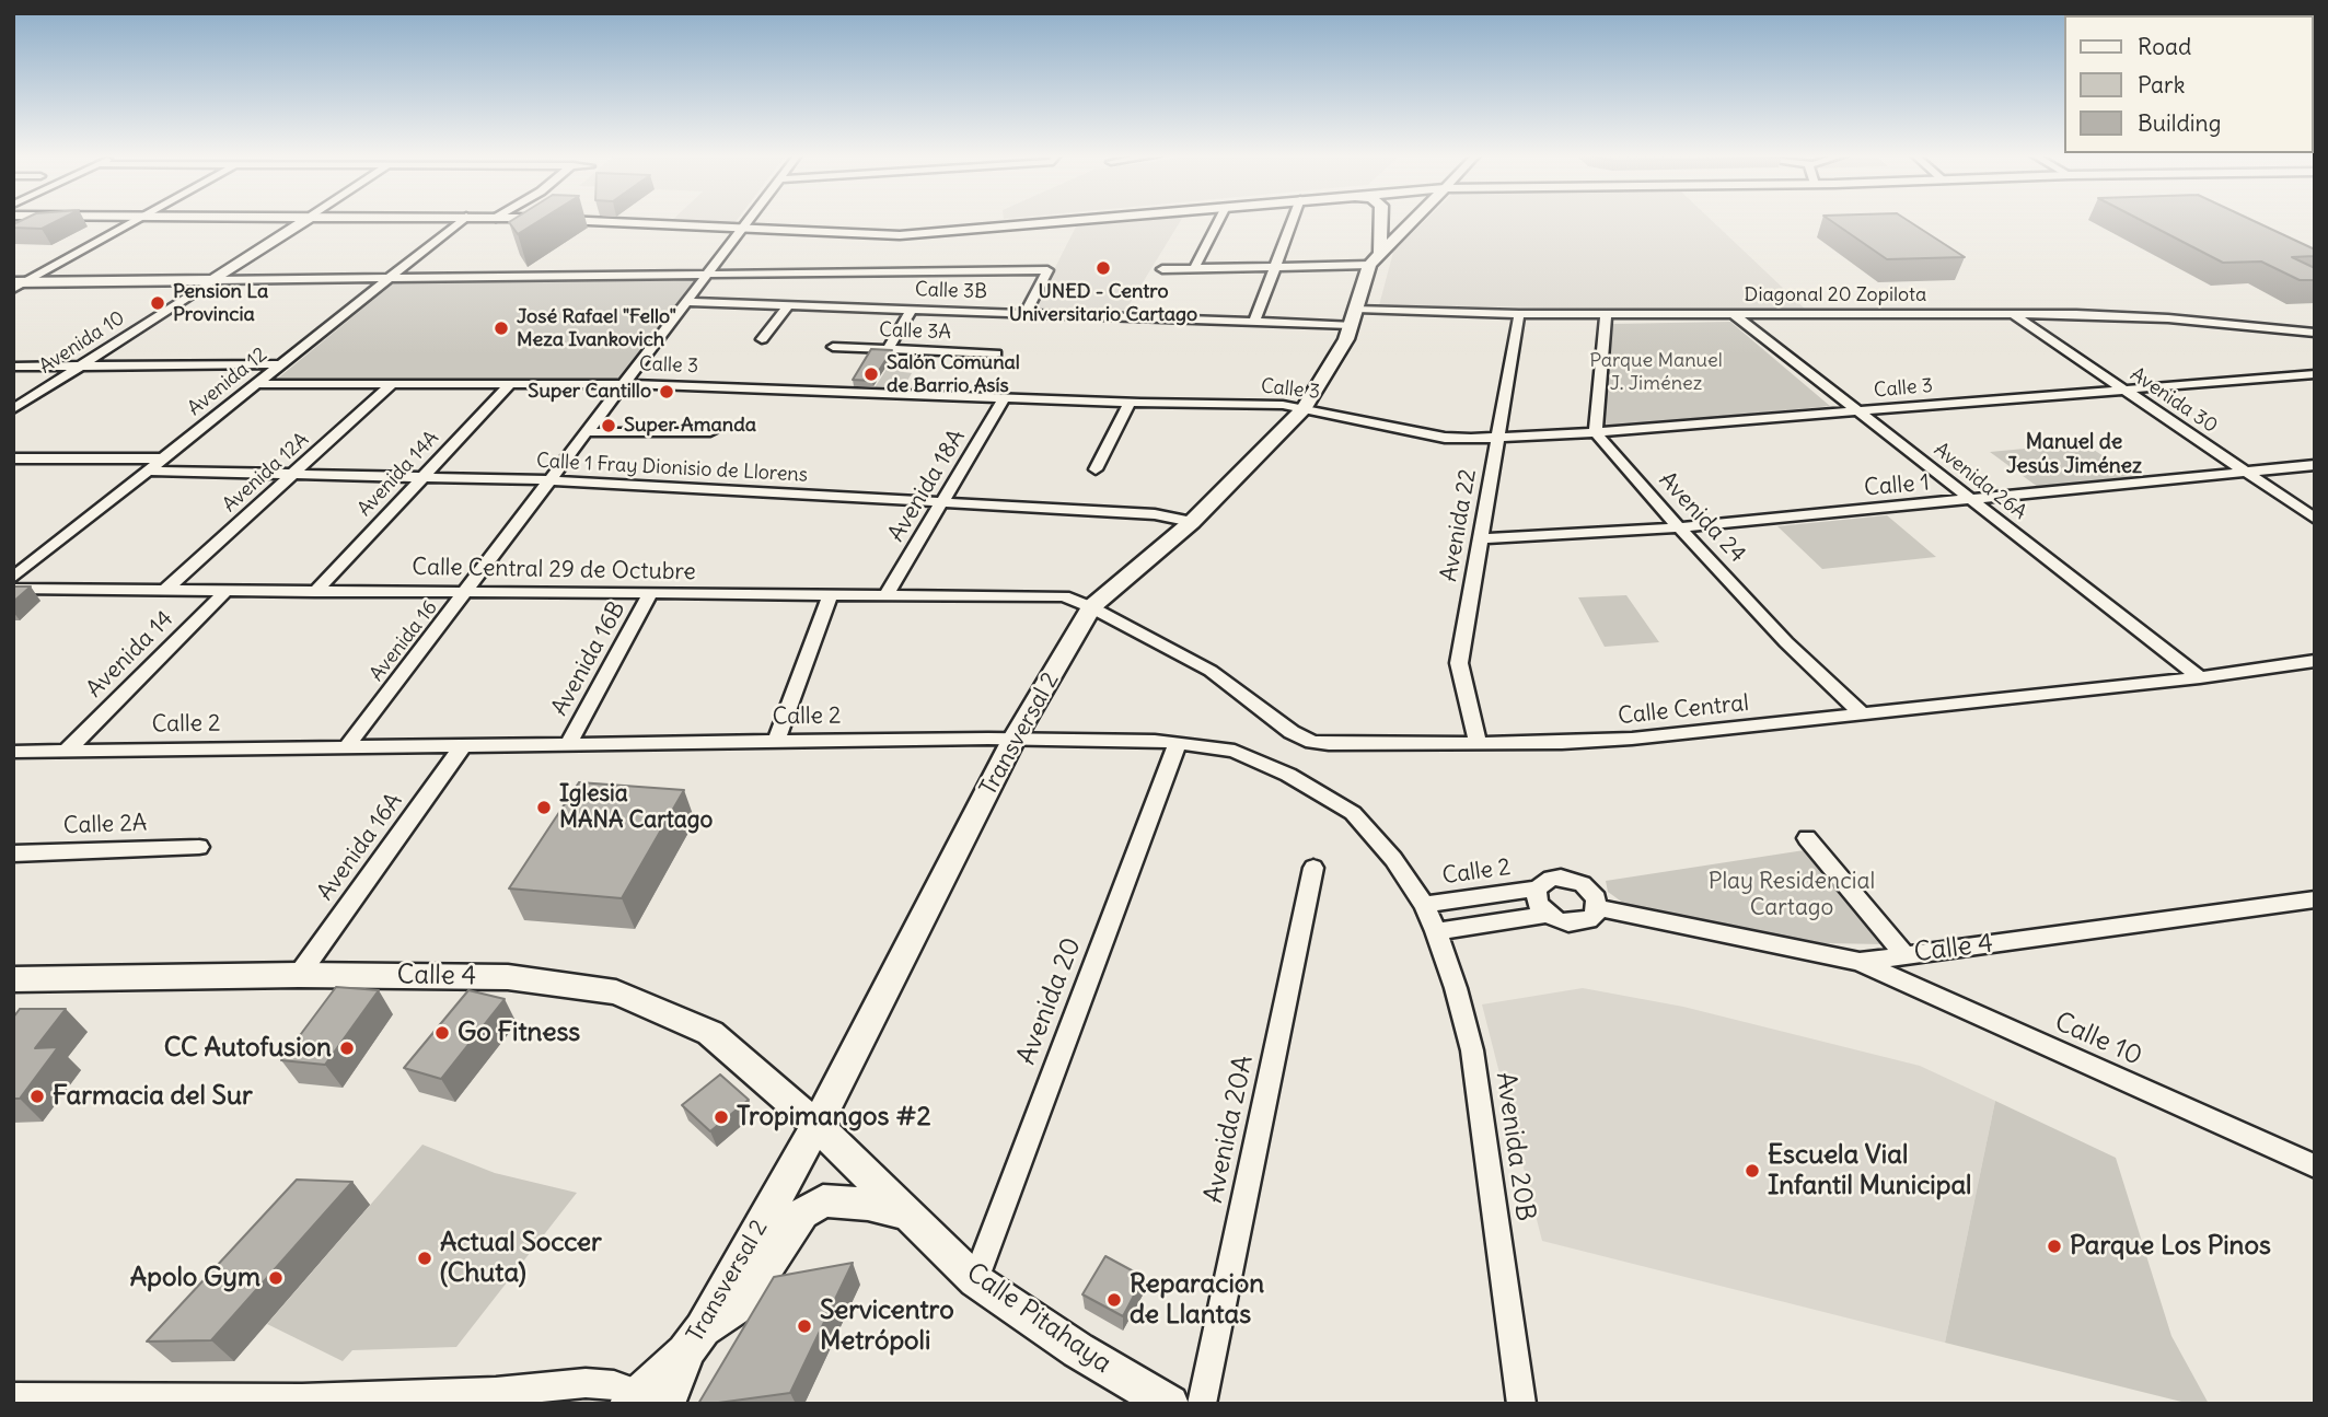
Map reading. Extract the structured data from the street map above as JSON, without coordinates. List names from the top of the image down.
{
  "streets": {
    "main road": [
      "Avenida 10",
      "Transversal 2",
      "Calle 4",
      "Calle Pitahaya"
    ],
    "street": [
      "Calle 3B",
      "Diagonal 20 Zopilota",
      "Calle 3A",
      "Calle 3",
      "Avenida 12",
      "Avenida 30",
      "Calle 1 Fray Dionisio de Llorens",
      "Avenida 12A",
      "Avenida 14A",
      "Avenida 26A",
      "Avenida 18A",
      "Calle 1",
      "Avenida 24",
      "Avenida 22",
      "Calle Central 29 de Octubre",
      "Avenida 16",
      "Avenida 14",
      "Avenida 16B",
      "Calle Central",
      "Calle 2",
      "Calle 2A",
      "Avenida 16A",
      "Avenida 20",
      "Calle 10",
      "Avenida 20A",
      "Avenida 20B"
    ]
  },
  "crossings": [
    ["Calle 3B", "Diagonal 20 Zopilota"],
    ["Calle 3B", "Avenida 16"],
    ["Calle 3B", "Transversal 2"],
    ["Diagonal 20 Zopilota", "Avenida 30"],
    ["Diagonal 20 Zopilota", "Avenida 26A"],
    ["Diagonal 20 Zopilota", "Avenida 22"],
    ["Diagonal 20 Zopilota", "Transversal 2"],
    ["Calle 3", "Avenida 12"],
    ["Calle 3", "Avenida 30"],
    ["Calle 3", "Avenida 12A"],
    ["Calle 3", "Avenida 14A"],
    ["Calle 3", "Avenida 26A"],
    ["Calle 3", "Avenida 18A"],
    ["Calle 3", "Avenida 24"],
    ["Calle 3", "Avenida 22"],
    ["Calle 3", "Avenida 16"],
    ["Calle 3", "Transversal 2"],
    ["Avenida 12", "Calle 1 Fray Dionisio de Llorens"],
    ["Avenida 30", "Calle 1"],
    ["Calle 1 Fray Dionisio de Llorens", "Avenida 12A"],
    ["Calle 1 Fray Dionisio de Llorens", "Avenida 14A"],
    ["Calle 1 Fray Dionisio de Llorens", "Avenida 18A"],
    ["Calle 1 Fray Dionisio de Llorens", "Avenida 16"],
    ["Calle 1 Fray Dionisio de Llorens", "Transversal 2"],
    ["Avenida 12A", "Calle Central 29 de Octubre"],
    ["Avenida 14A", "Calle Central 29 de Octubre"],
    ["Avenida 26A", "Calle 1"],
    ["Avenida 26A", "Calle Central"],
    ["Avenida 18A", "Calle Central 29 de Octubre"],
    ["Calle 1", "Avenida 24"],
    ["Calle 1", "Avenida 22"],
    ["Avenida 24", "Calle Central"],
    ["Avenida 22", "Calle Central"],
    ["Calle Central 29 de Octubre", "Avenida 16"],
    ["Calle Central 29 de Octubre", "Avenida 14"],
    ["Calle Central 29 de Octubre", "Avenida 16B"],
    ["Calle Central 29 de Octubre", "Calle Central"],
    ["Calle Central 29 de Octubre", "Transversal 2"],
    ["Avenida 16", "Calle 2"],
    ["Avenida 14", "Calle 2"],
    ["Avenida 16B", "Calle 2"],
    ["Calle Central", "Transversal 2"],
    ["Calle 2", "Transversal 2"],
    ["Calle 2", "Avenida 16A"],
    ["Calle 2", "Calle 4"],
    ["Calle 2", "Avenida 20"],
    ["Calle 2", "Avenida 20B"],
    ["Transversal 2", "Calle 4"],
    ["Transversal 2", "Calle Pitahaya"],
    ["Avenida 16A", "Calle 4"],
    ["Calle 4", "Calle 10"],
    ["Calle 4", "Calle Pitahaya"],
    ["Avenida 20", "Calle Pitahaya"]
  ],
  "districts": ["Manuel de Jesús Jiménez"],
  "parks": ["Parque Manuel J. Jiménez", "Play Residencial Cartago"],
  "places": [
    "UNED - Centro Universitario Cartago",
    "Pension La Provincia",
    "José Rafael \"Fello\" Meza Ivankovich",
    "Salón Comunal de Barrio Asís",
    "Super Cantillo",
    "Super Amanda",
    "Iglesia MANA Cartago",
    "Go Fitness",
    "CC Autofusion",
    "Farmacia del Sur",
    "Tropimangos #2",
    "Escuela Vial Infantil Municipal",
    "Parque Los Pinos",
    "Actual Soccer (Chuta)",
    "Apolo Gym",
    "Reparacion de Llantas",
    "Servicentro Metrópoli"
  ],
  "legend": ["Road", "Park", "Building"]
}
